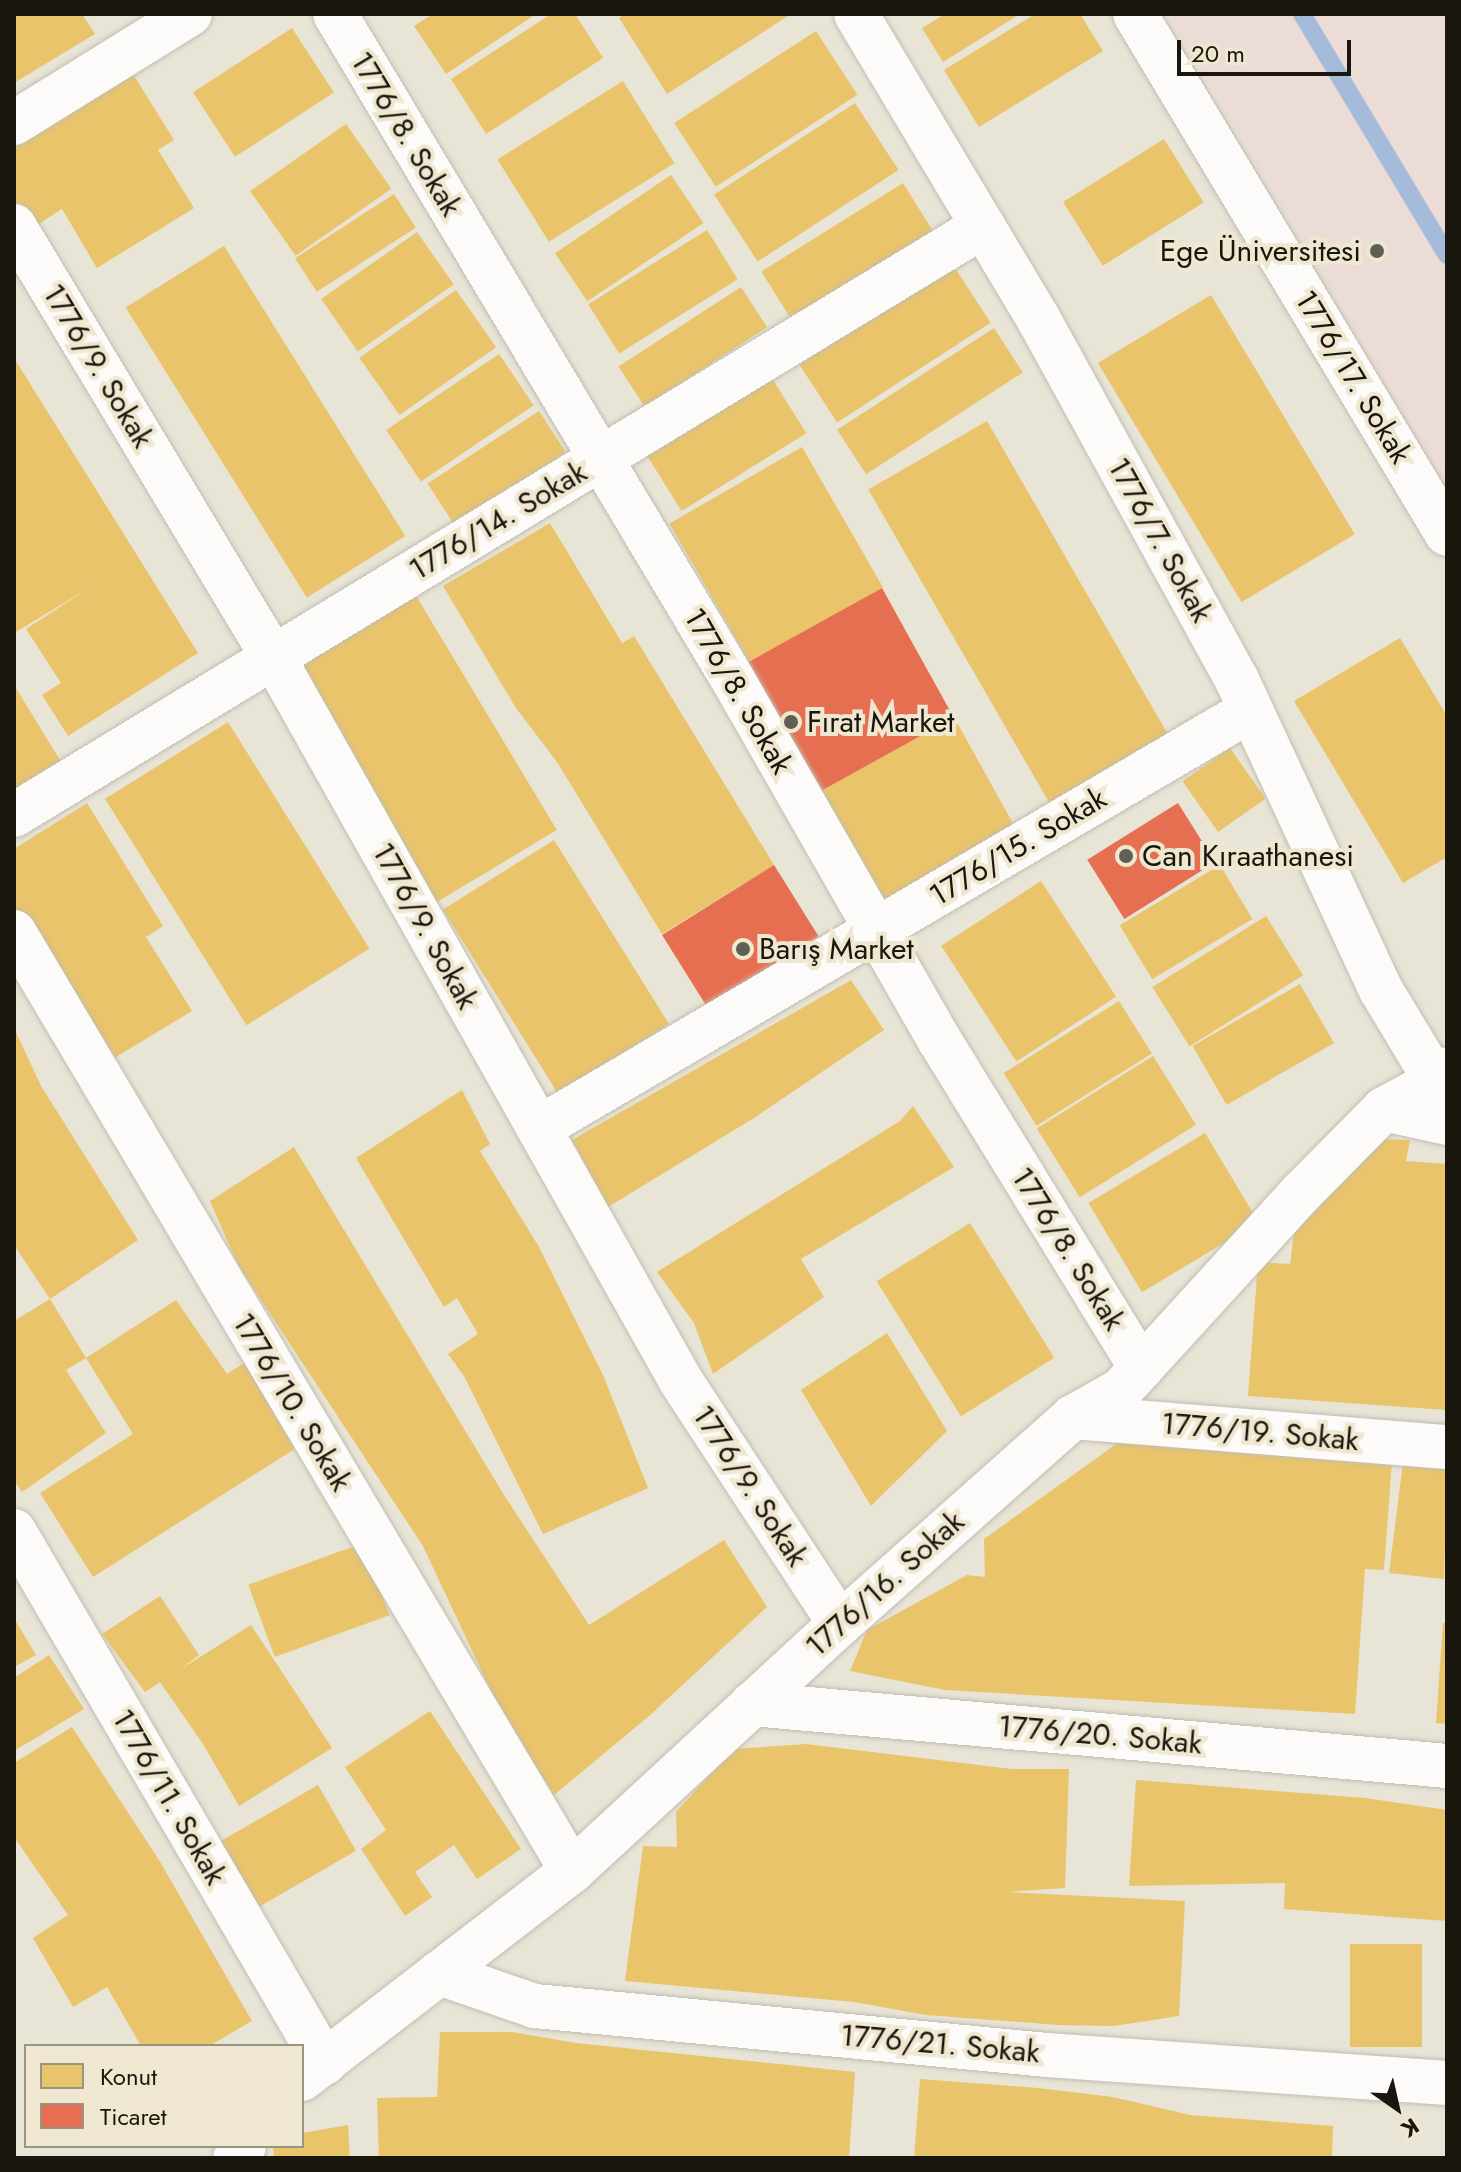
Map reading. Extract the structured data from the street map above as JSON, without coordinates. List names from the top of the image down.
{
  "streets": {
    "street": [
      "1776/8. Sokak",
      "1776/9. Sokak",
      "1776/17. Sokak",
      "1776/14. Sokak",
      "1776/7. Sokak",
      "1776/15. Sokak",
      "1776/10. Sokak",
      "1776/19. Sokak",
      "1776/16. Sokak",
      "1776/20. Sokak",
      "1776/11. Sokak",
      "1776/21. Sokak"
    ]
  },
  "crossings": [
    ["1776/8. Sokak", "1776/14. Sokak"],
    ["1776/8. Sokak", "1776/15. Sokak"],
    ["1776/8. Sokak", "1776/16. Sokak"],
    ["1776/9. Sokak", "1776/14. Sokak"],
    ["1776/9. Sokak", "1776/15. Sokak"],
    ["1776/9. Sokak", "1776/16. Sokak"],
    ["1776/14. Sokak", "1776/7. Sokak"],
    ["1776/7. Sokak", "1776/15. Sokak"],
    ["1776/7. Sokak", "1776/16. Sokak"],
    ["1776/10. Sokak", "1776/16. Sokak"],
    ["1776/19. Sokak", "1776/16. Sokak"],
    ["1776/16. Sokak", "1776/20. Sokak"],
    ["1776/16. Sokak", "1776/21. Sokak"]
  ],
  "places": [
    "Ege Üniversitesi",
    "Fırat Market",
    "Can Kıraathanesi",
    "Barış Market"
  ],
  "legend": ["Konut", "Ticaret"],
  "scale_bar": "20 m",
  "north": "bottom right"
}
